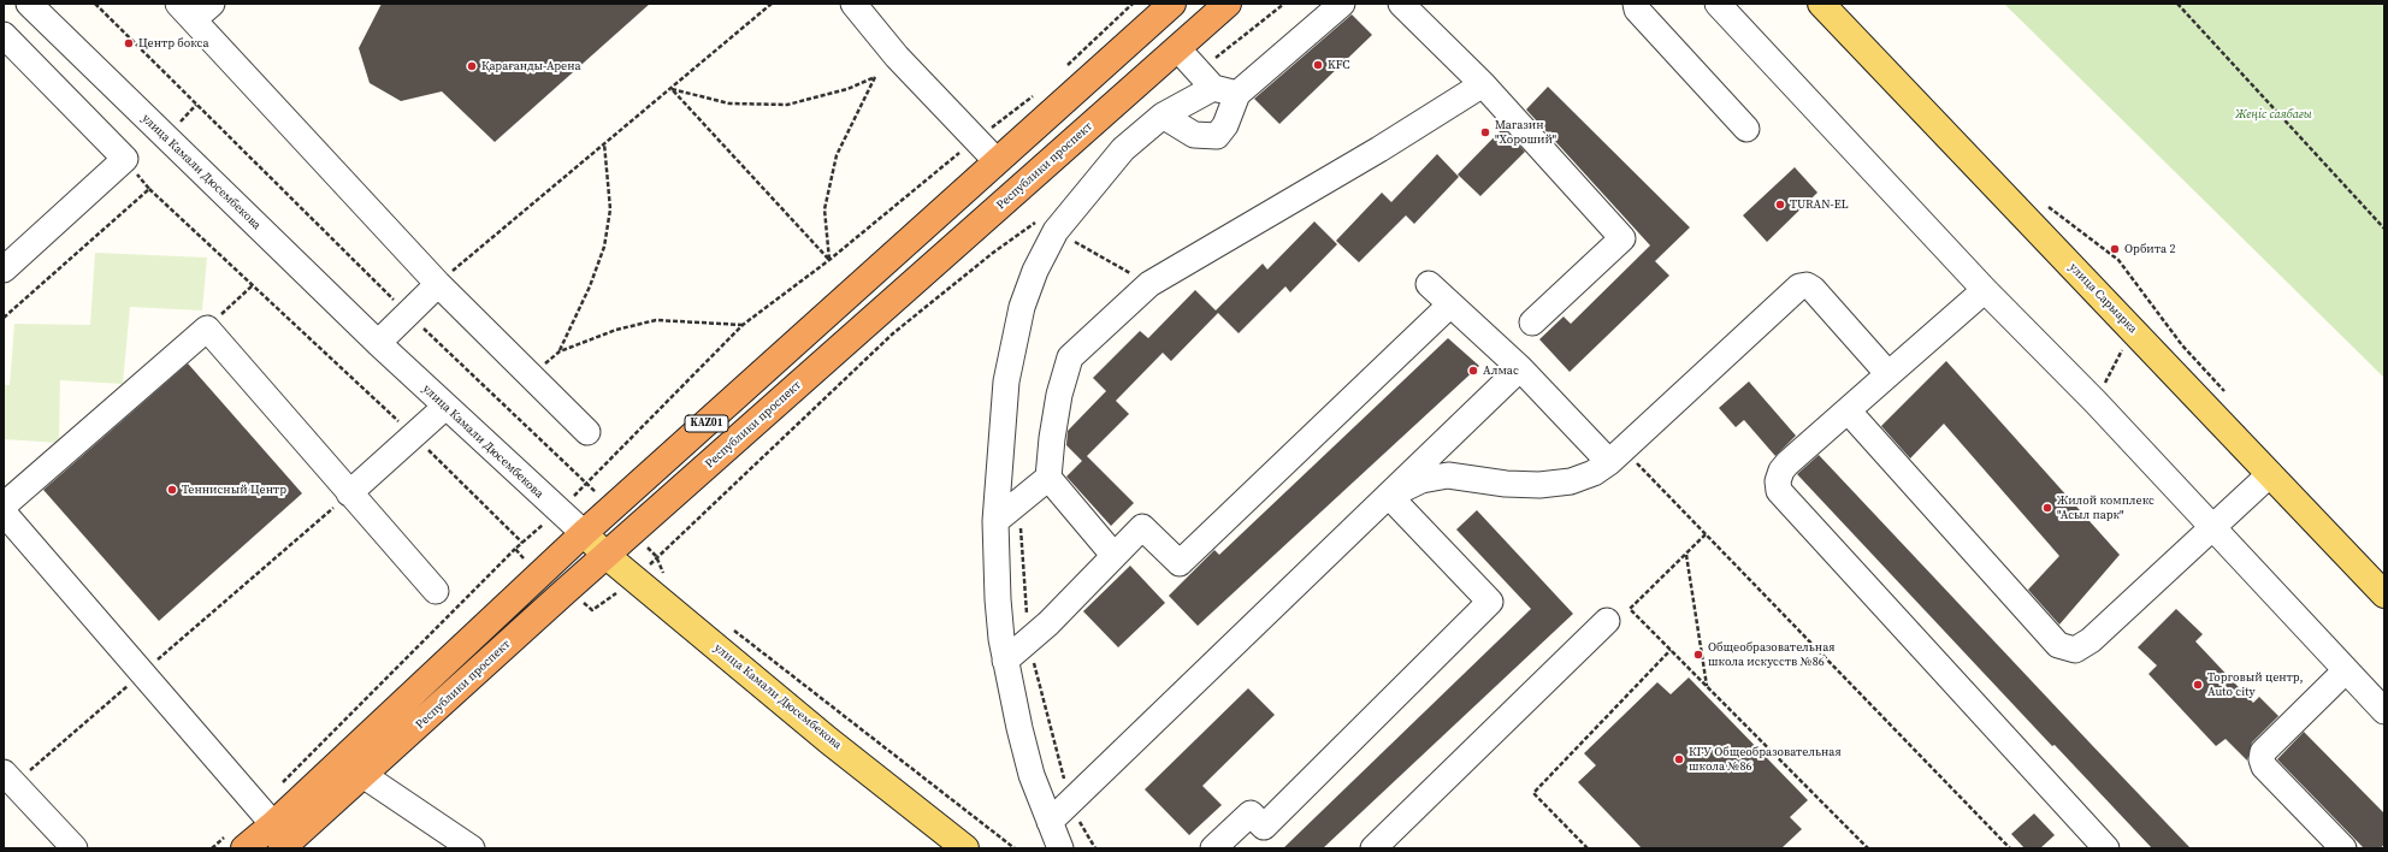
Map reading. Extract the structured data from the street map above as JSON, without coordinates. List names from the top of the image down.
{
  "streets": {
    "highway": ["Республики проспект", "KАZ01"],
    "main road": ["улица Камали Дюсембекова", "улица Сарыарка"]
  },
  "crossings": [
    ["Республики проспект", "улица Камали Дюсембекова"],
    ["улица Камали Дюсембекова", "KАZ01"]
  ],
  "parks": ["Жеңіс саябағы"],
  "places": [
    "Центр бокса",
    "KFC",
    "Қарағанды-Арена",
    "Магазин \"Хороший\"",
    "TURAN-EL",
    "Орбита 2",
    "Алмас",
    "Теннисный Центр",
    "Жилой комплекс \"Асыл парк\"",
    "Общеобразовательная школа искусств №86",
    "Торговый центр, Auto city",
    "КГУ Общеобразовательная школа №86"
  ]
}
